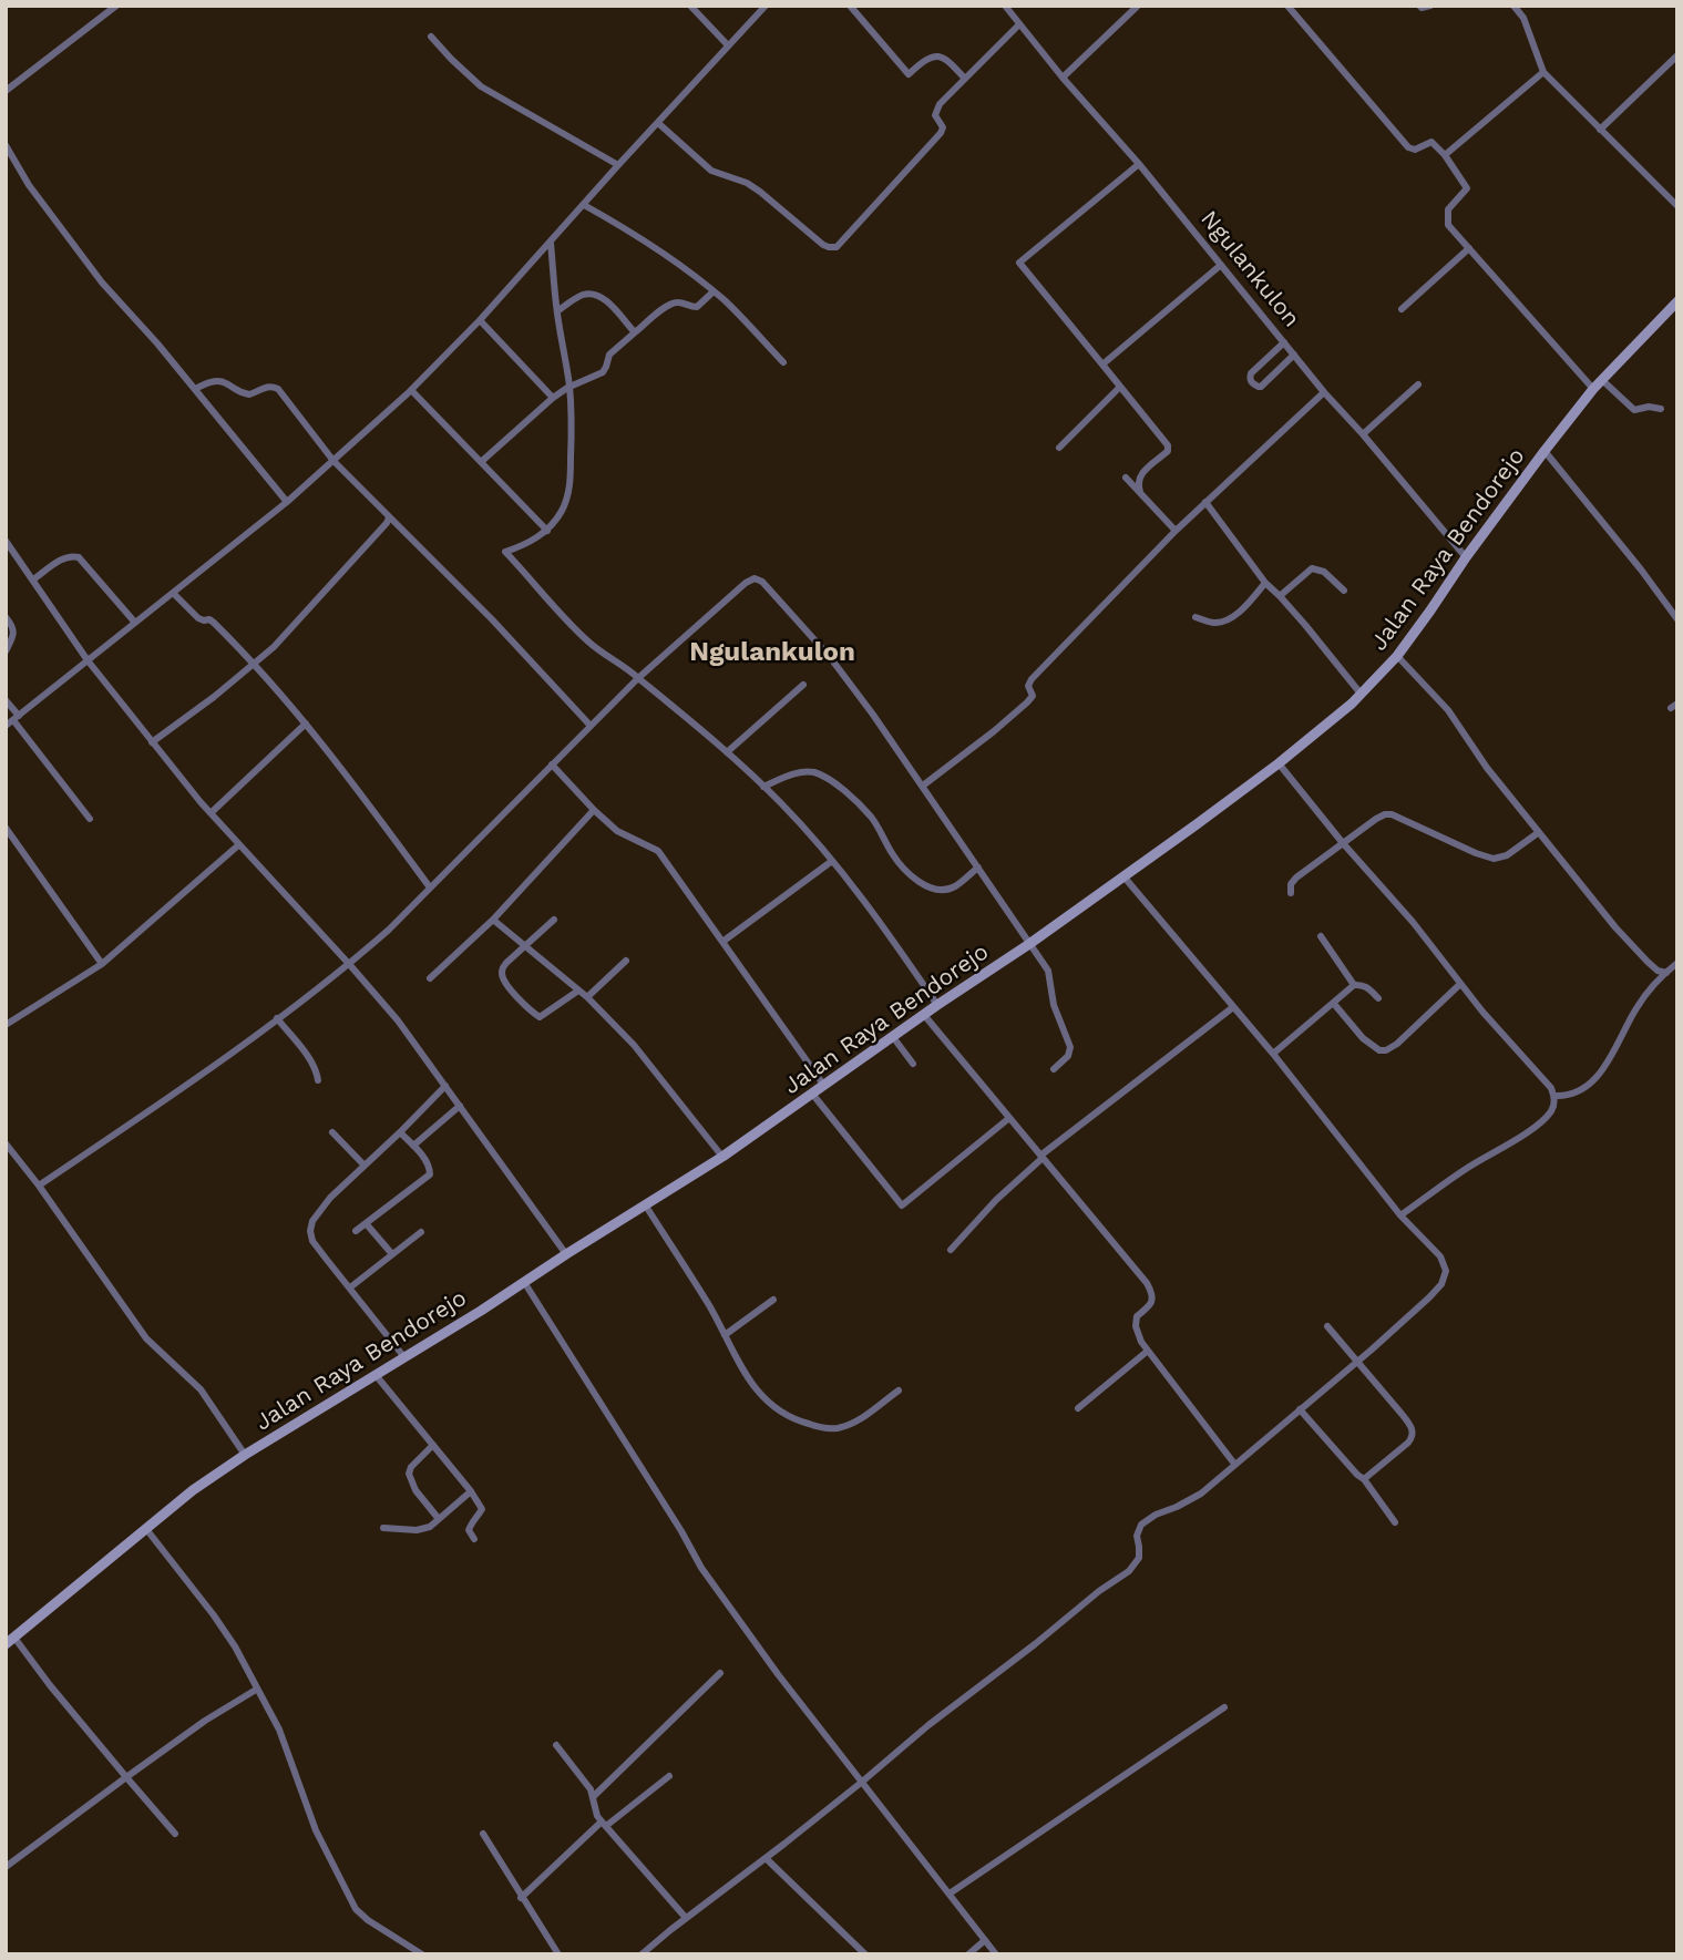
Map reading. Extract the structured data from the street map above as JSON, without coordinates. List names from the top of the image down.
{
  "streets": {
    "main road": ["Jalan Raya Bendorejo"],
    "street": ["Ngulankulon"]
  },
  "crossings": [
    ["Ngulankulon", "Jalan Raya Bendorejo"]
  ],
  "districts": ["Ngulankulon"]
}
